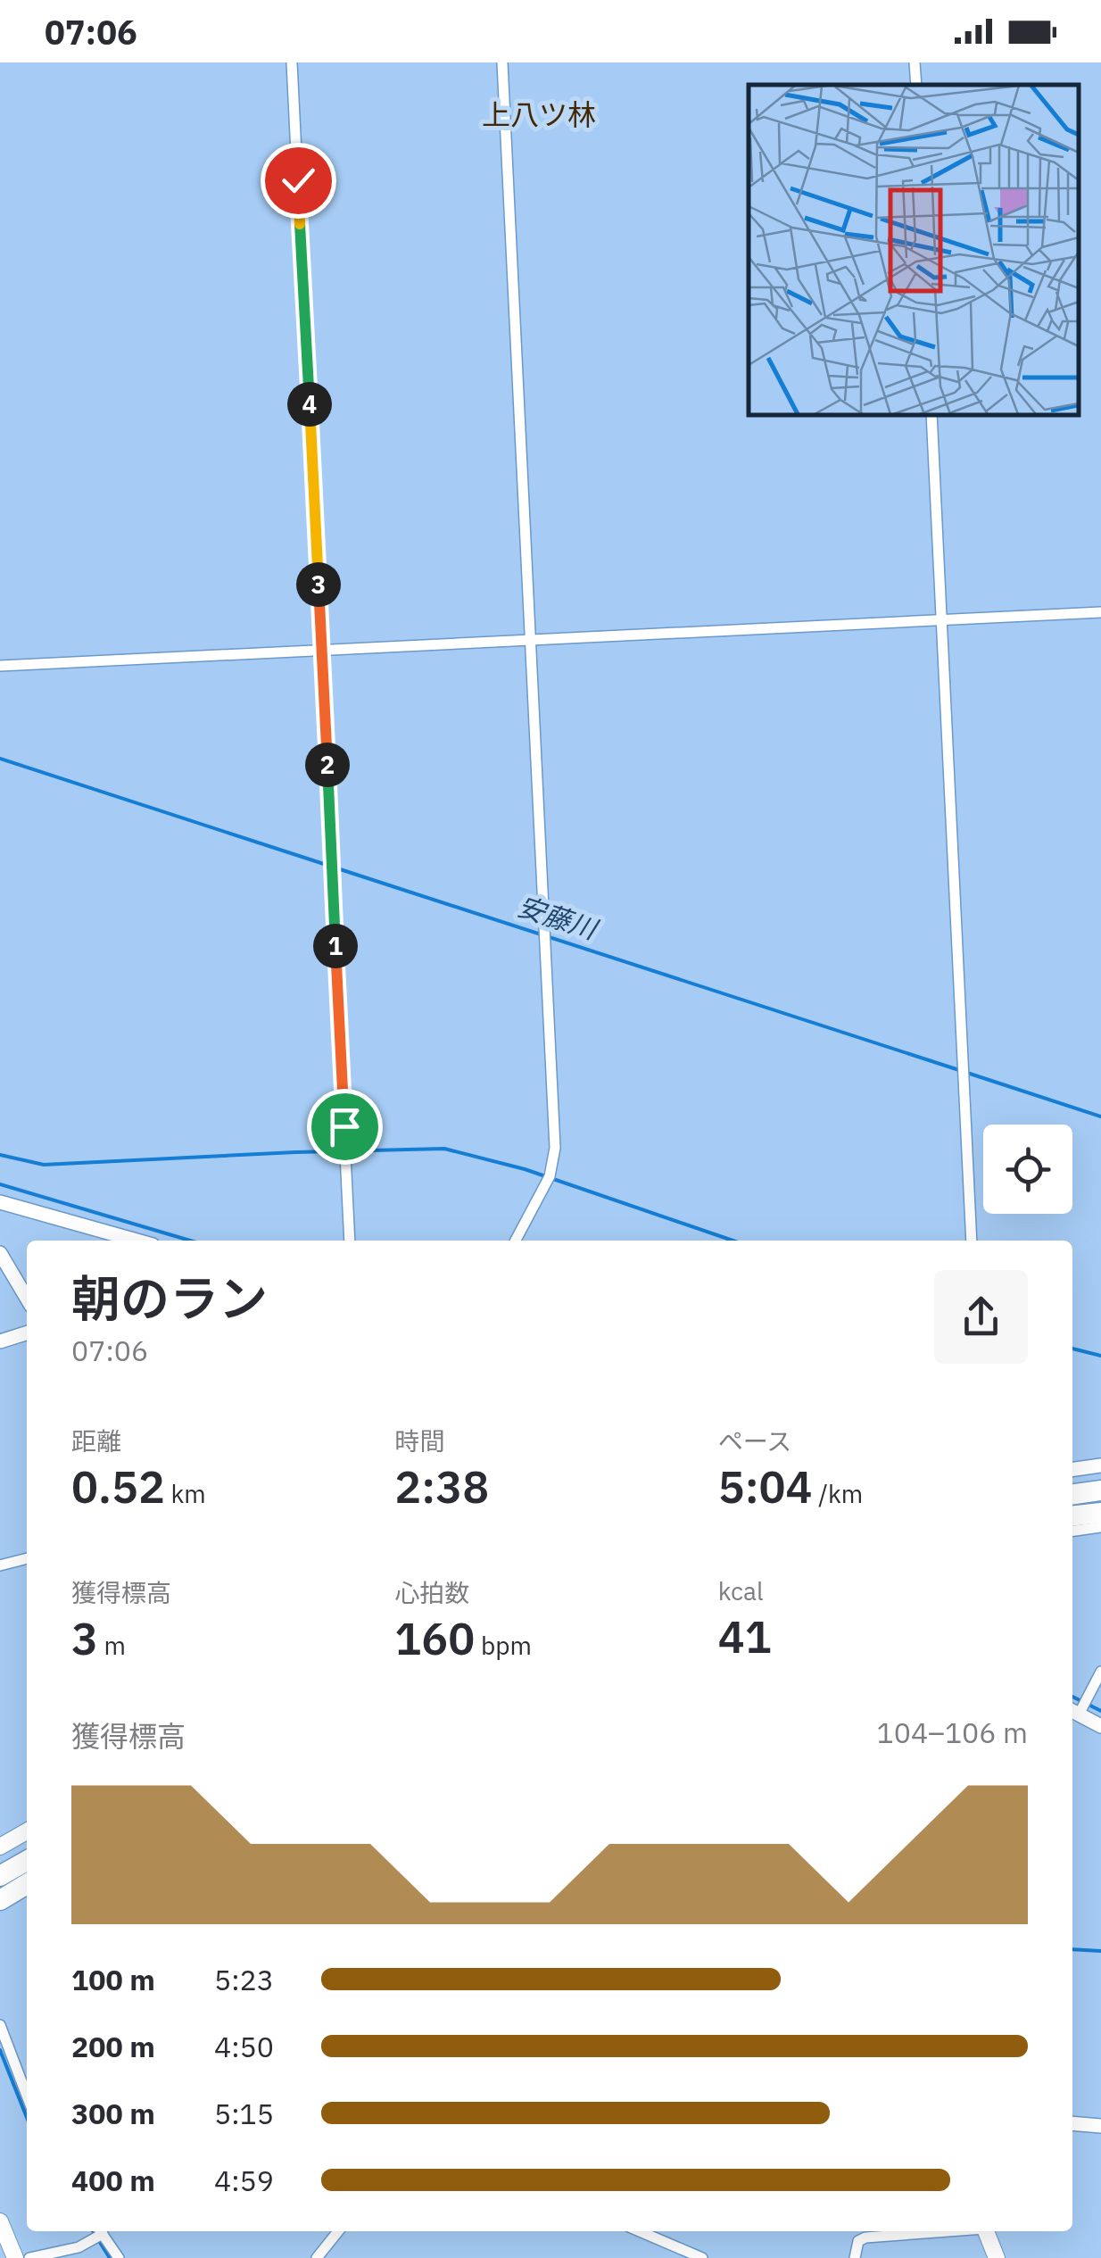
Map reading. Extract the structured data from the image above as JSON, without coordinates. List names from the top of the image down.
{
  "districts": ["上八ツ林"],
  "water": ["安藤川"],
  "page": {
    "status": "07:06",
    "pins": [
      "4",
      "3",
      "2",
      "1"
    ],
    "heading": ["朝のラン", "07:06"],
    "stats": [
      ["距離", "0.52 km"],
      ["時間", "2:38"],
      ["ペース", "5:04 /km"],
      ["獲得標高", "3 m"],
      ["心拍数", "160 bpm"],
      ["kcal", "41"]
    ],
    "chart": ["獲得標高", "104–106 m"],
    "list": [
      {
        "name": "100 m",
        "note": "5:23"
      },
      {
        "name": "200 m",
        "note": "4:50"
      },
      {
        "name": "300 m",
        "note": "5:15"
      },
      {
        "name": "400 m",
        "note": "4:59"
      }
    ]
  }
}
